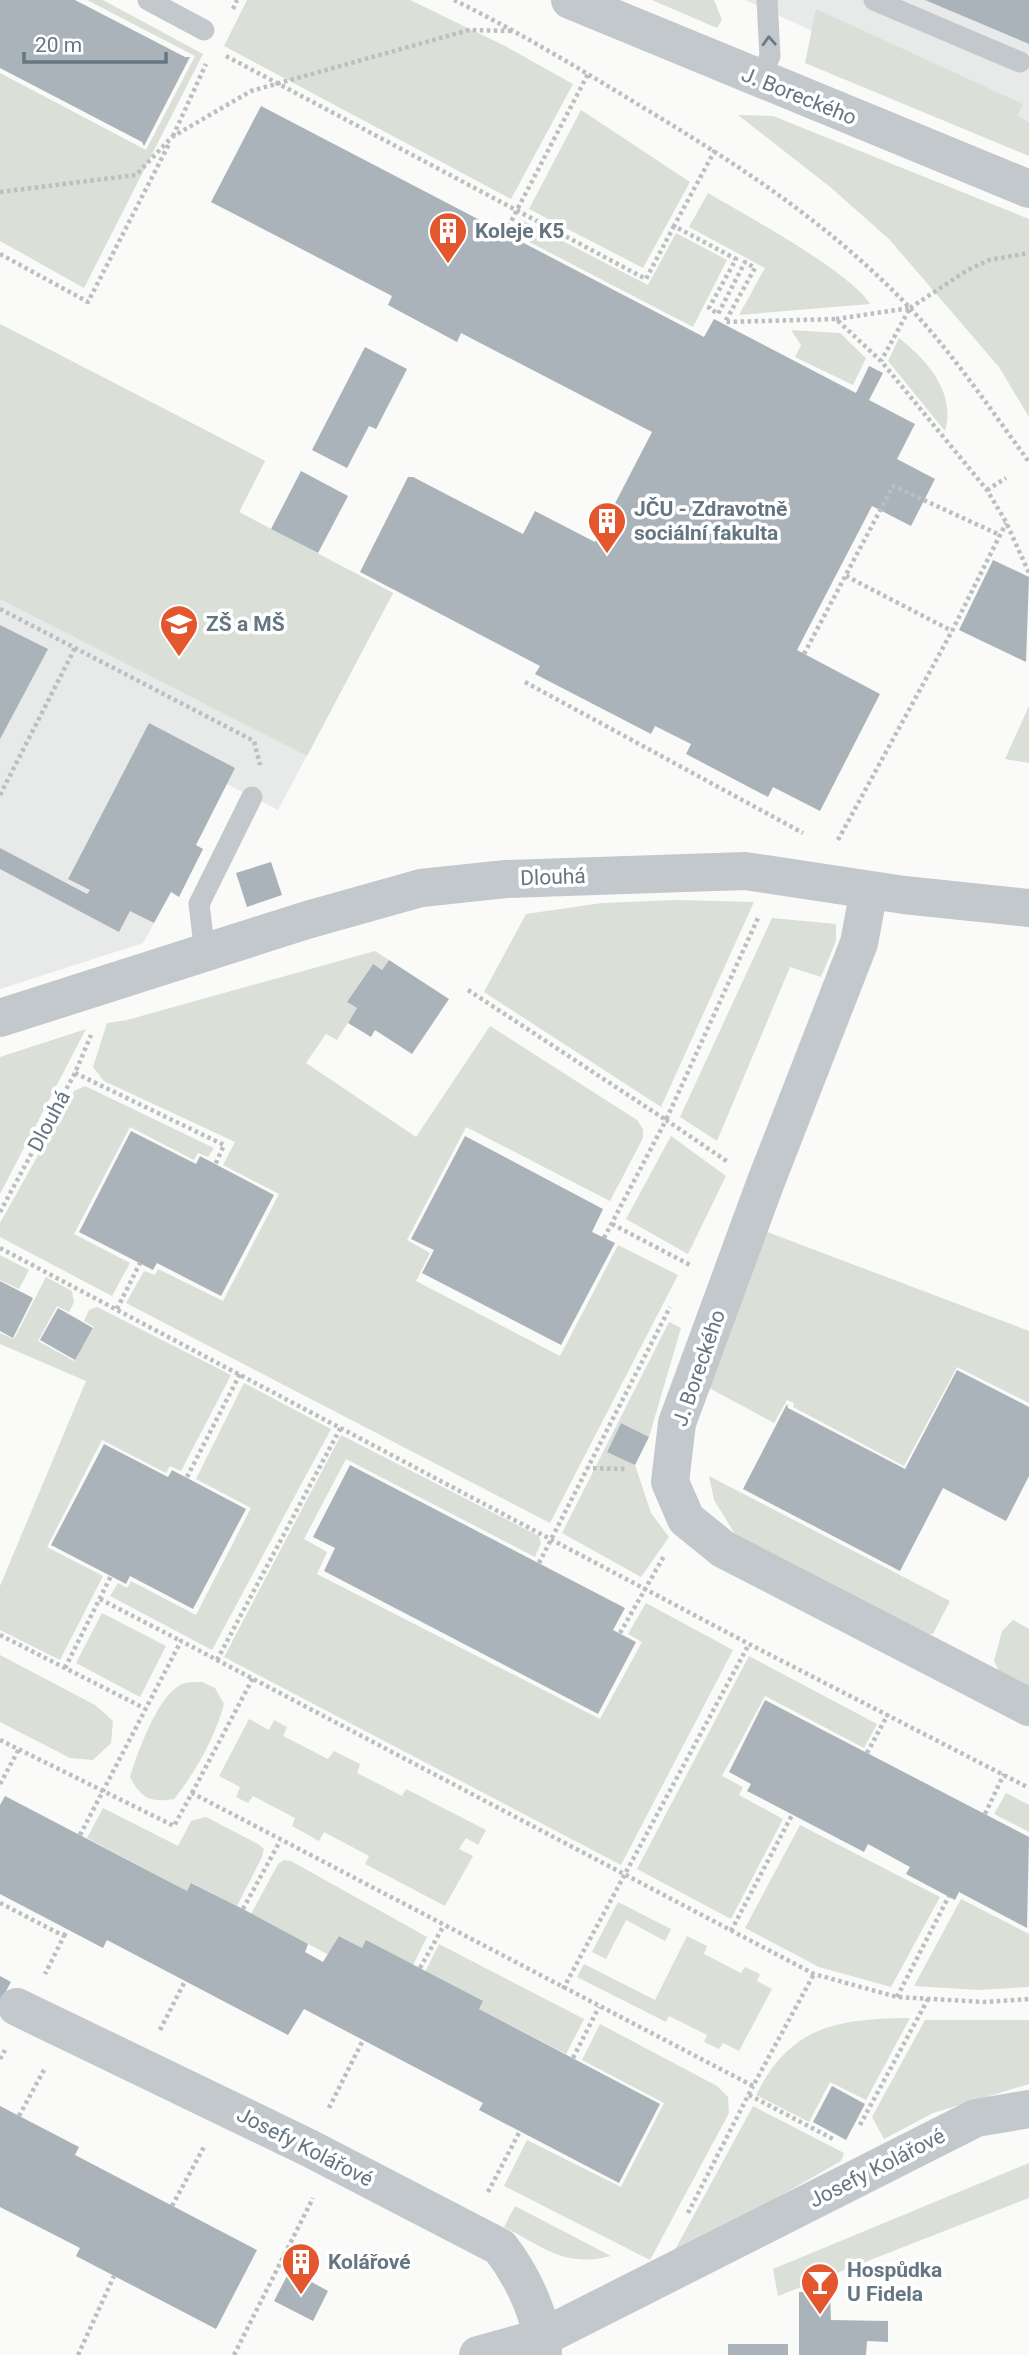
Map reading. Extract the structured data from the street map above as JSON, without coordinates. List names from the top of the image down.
{
  "streets": {
    "street": ["J. Boreckého", "Dlouhá", "Josefy Kolářové"]
  },
  "crossings": [
    ["J. Boreckého", "Dlouhá"]
  ],
  "places": {
    "building": ["Koleje K5", "JČU - Zdravotně sociální fakulta", "Kolářové"],
    "school or university": ["ZŠ a MŠ"],
    "bar": ["Hospůdka U Fidela"]
  },
  "scale_bar": "20 m"
}
